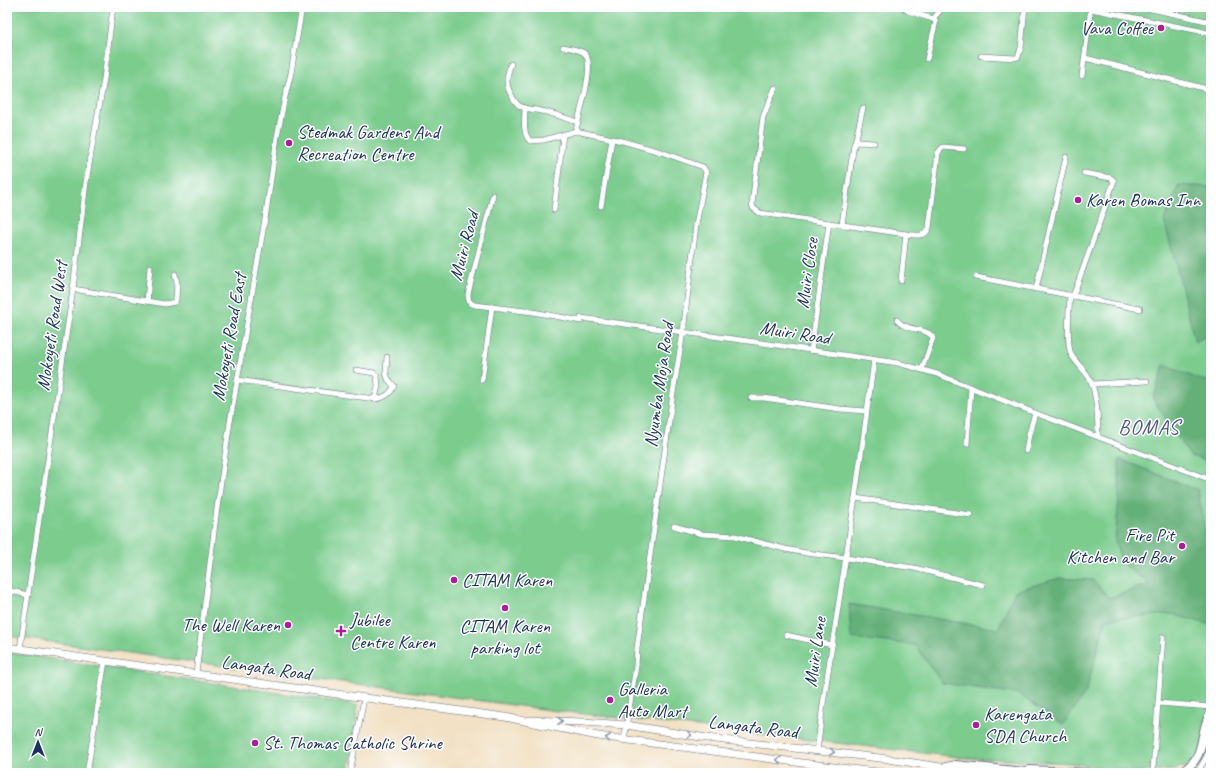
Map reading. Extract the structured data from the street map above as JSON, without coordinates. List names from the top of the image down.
{
  "streets": {
    "main road": ["Langata Road"],
    "street": [
      "Muiri Road",
      "Muiri Close",
      "Mokoyeti Road West",
      "Mokoyeti Road East",
      "Nyumba Moja Road",
      "Muiri Lane"
    ]
  },
  "crossings": [
    ["Muiri Road", "Muiri Close"],
    ["Muiri Road", "Nyumba Moja Road"],
    ["Muiri Road", "Muiri Lane"],
    ["Mokoyeti Road West", "Langata Road"],
    ["Mokoyeti Road East", "Langata Road"],
    ["Nyumba Moja Road", "Langata Road"],
    ["Muiri Lane", "Langata Road"]
  ],
  "districts": ["BOMAS"],
  "places": {
    "other": [
      "Vava Coffee",
      "Stedmak Gardens And Recreation Centre",
      "Karen Bomas Inn",
      "Fire Pit Kitchen and Bar",
      "CITAM Karen",
      "CITAM Karen parking lot",
      "The Well Karen",
      "Galleria Auto Mart",
      "Karengata SDA Church",
      "St. Thomas Catholic Shrine"
    ],
    "health": ["Jubilee Centre Karen"]
  },
  "north": "top"
}
